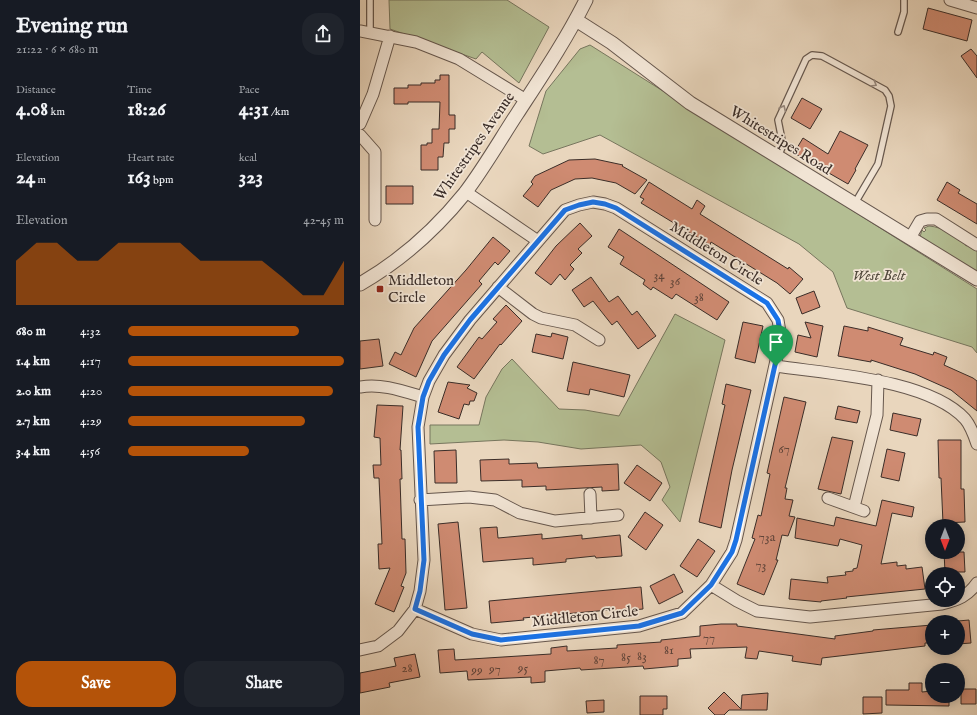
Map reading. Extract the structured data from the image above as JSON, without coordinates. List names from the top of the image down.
{
  "streets": {
    "street": ["Whitestripes Road", "Whitestripes Avenue", "Middleton Circle"]
  },
  "crossings": [
    ["Whitestripes Road", "Whitestripes Avenue"]
  ],
  "parks": ["West Belt"],
  "places": {
    "transit": ["Middleton Circle"]
  },
  "house_numbers": [
    "34",
    "36",
    "38",
    "67",
    "73a",
    "73",
    "77",
    "81",
    "83",
    "85",
    "87",
    "28",
    "95",
    "97",
    "99"
  ],
  "north": "bottom",
  "page": {
    "heading": ["Evening run", "21:22 · 6 × 680 m"],
    "stats": [
      ["Distance", "4.08 km"],
      ["Time", "18:26"],
      ["Pace", "4:31 /km"],
      ["Elevation", "24 m"],
      ["Heart rate", "163 bpm"],
      ["kcal", "323"]
    ],
    "chart": ["Elevation", "42–45 m"],
    "list": [
      {
        "name": "680 m",
        "note": "4:32"
      },
      {
        "name": "1.4 km",
        "note": "4:17"
      },
      {
        "name": "2.0 km",
        "note": "4:20"
      },
      {
        "name": "2.7 km",
        "note": "4:29"
      },
      {
        "name": "3.4 km",
        "note": "4:56"
      }
    ],
    "map_buttons": ["+", "−"],
    "buttons": ["Save", "Share"]
  }
}
